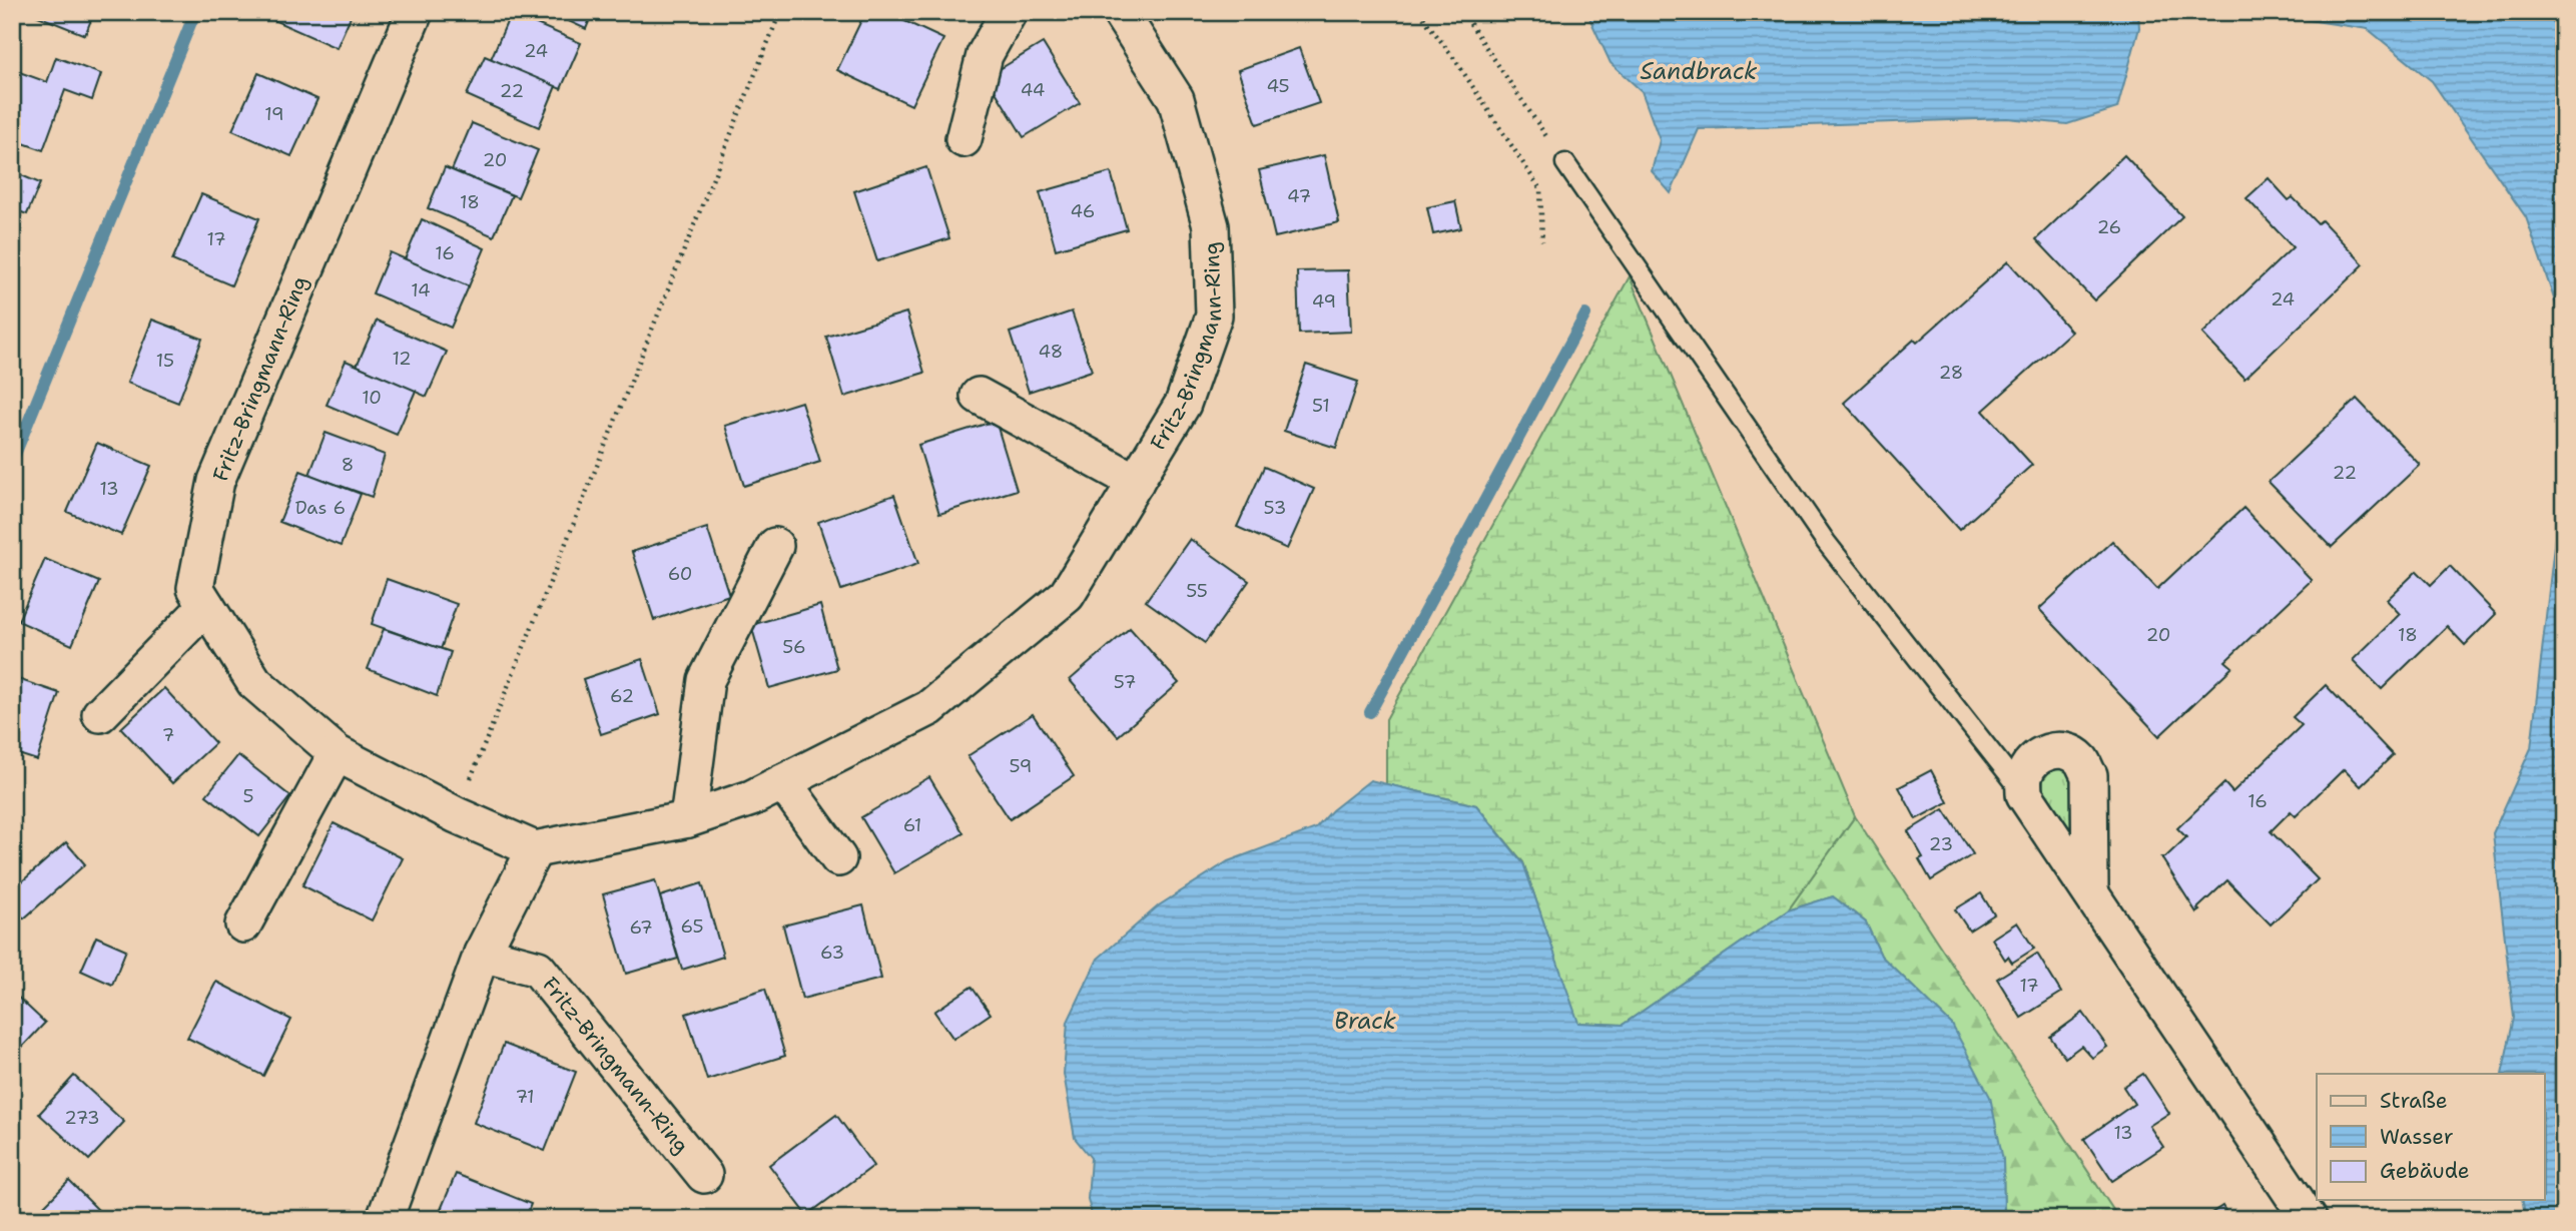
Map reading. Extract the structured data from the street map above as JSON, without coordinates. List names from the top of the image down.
{
  "streets": {
    "street": ["Fritz-Bringmann-Ring"]
  },
  "water": ["Sandbrack", "Brack"],
  "house_numbers": [
    "24",
    "45",
    "44",
    "22",
    "19",
    "20",
    "47",
    "18",
    "46",
    "26",
    "17",
    "16",
    "14",
    "24",
    "49",
    "48",
    "12",
    "15",
    "28",
    "10",
    "51",
    "8",
    "22",
    "13",
    "Das 6",
    "53",
    "60",
    "55",
    "20",
    "18",
    "56",
    "57",
    "62",
    "7",
    "59",
    "5",
    "16",
    "61",
    "23",
    "65",
    "67",
    "63",
    "17",
    "71",
    "273",
    "13"
  ],
  "legend": ["Straße", "Wasser", "Gebäude"]
}
